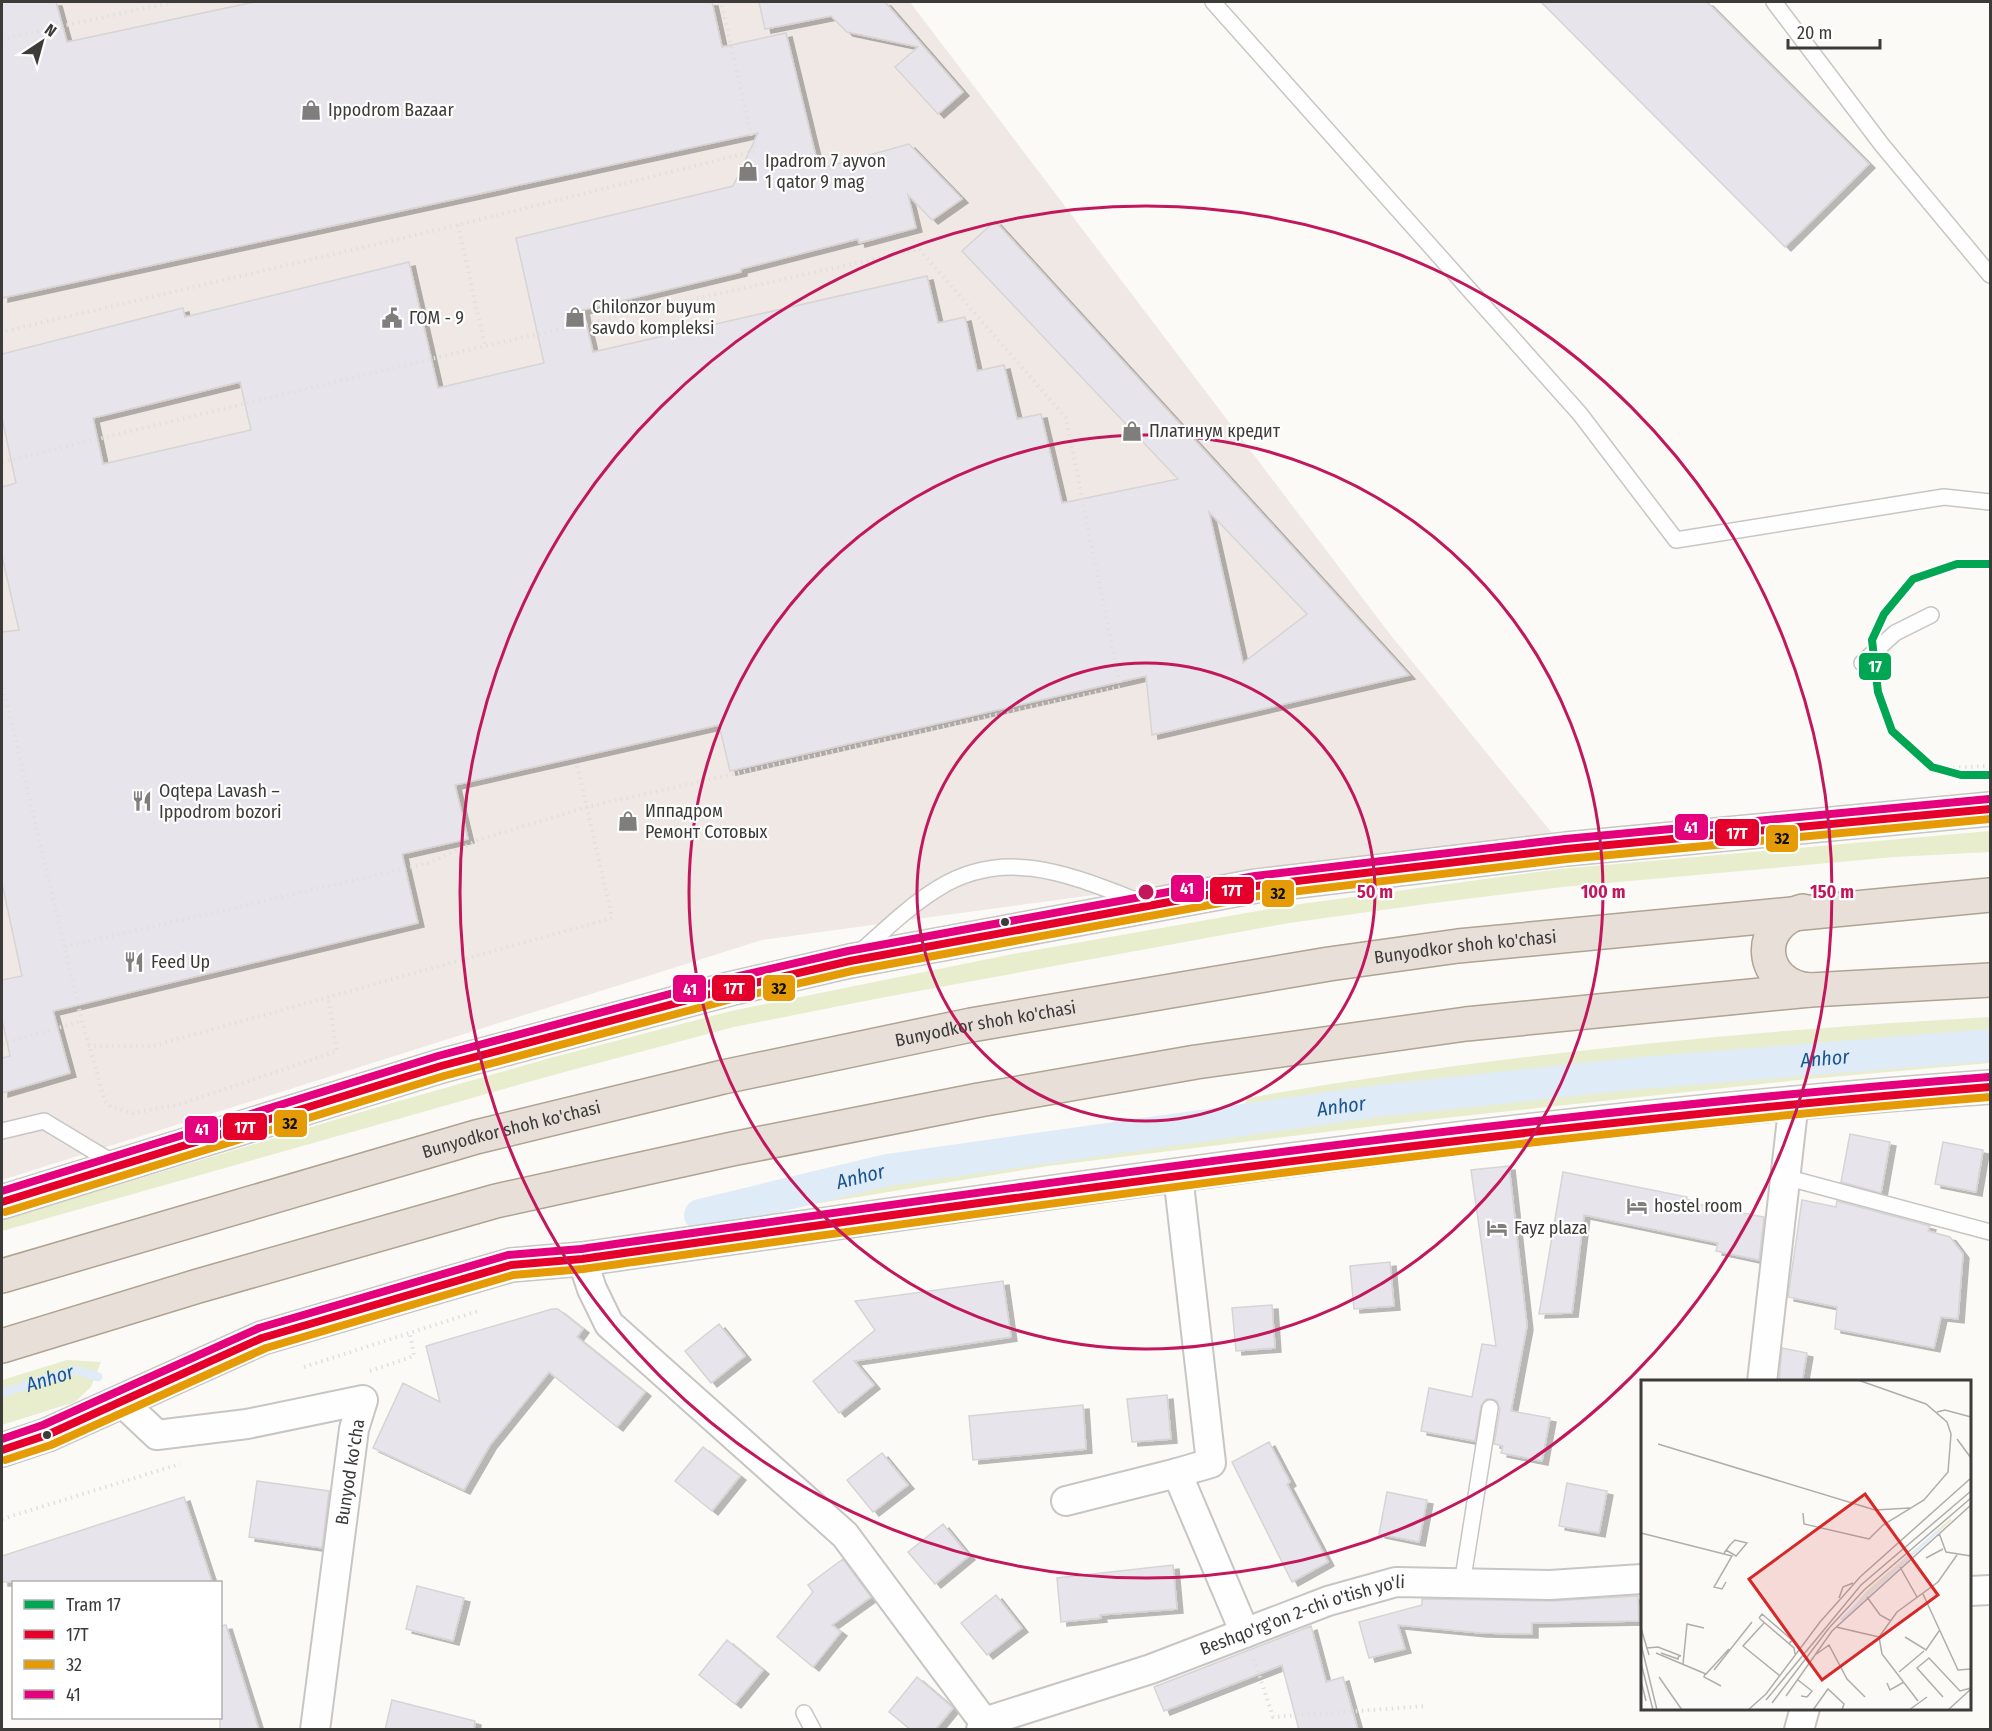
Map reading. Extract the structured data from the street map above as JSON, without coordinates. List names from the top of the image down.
{
  "streets": {
    "main road": ["Bunyodkor shoh ko'chasi"],
    "street": ["Bunyod ko'cha", "Beshqo'rg'on 2-chi o'tish yo'li"]
  },
  "water": ["Anhor"],
  "places": {
    "shop": [
      "Ippodrom Bazaar",
      "Ipadrom 7 ayvon 1 qator 9 mag",
      "Chilonzor buyum savdo kompleksi",
      "Платинум кредит",
      "Иппадром Ремонт Сотовых"
    ],
    "public building": ["ГОМ - 9"],
    "restaurant": ["Oqtepa Lavash – Ippodrom bozori", "Feed Up"],
    "hotel": ["hostel room", "Fayz plaza"]
  },
  "lines": [
    "tram line 17",
    "transit line 41",
    "transit line 17T",
    "transit line 32"
  ],
  "legend": [
    "Tram 17",
    "17T",
    "32",
    "41"
  ],
  "scale_bar": "20 m",
  "north": "top right",
  "rings": ["50 m", "100 m", "150 m"]
}
